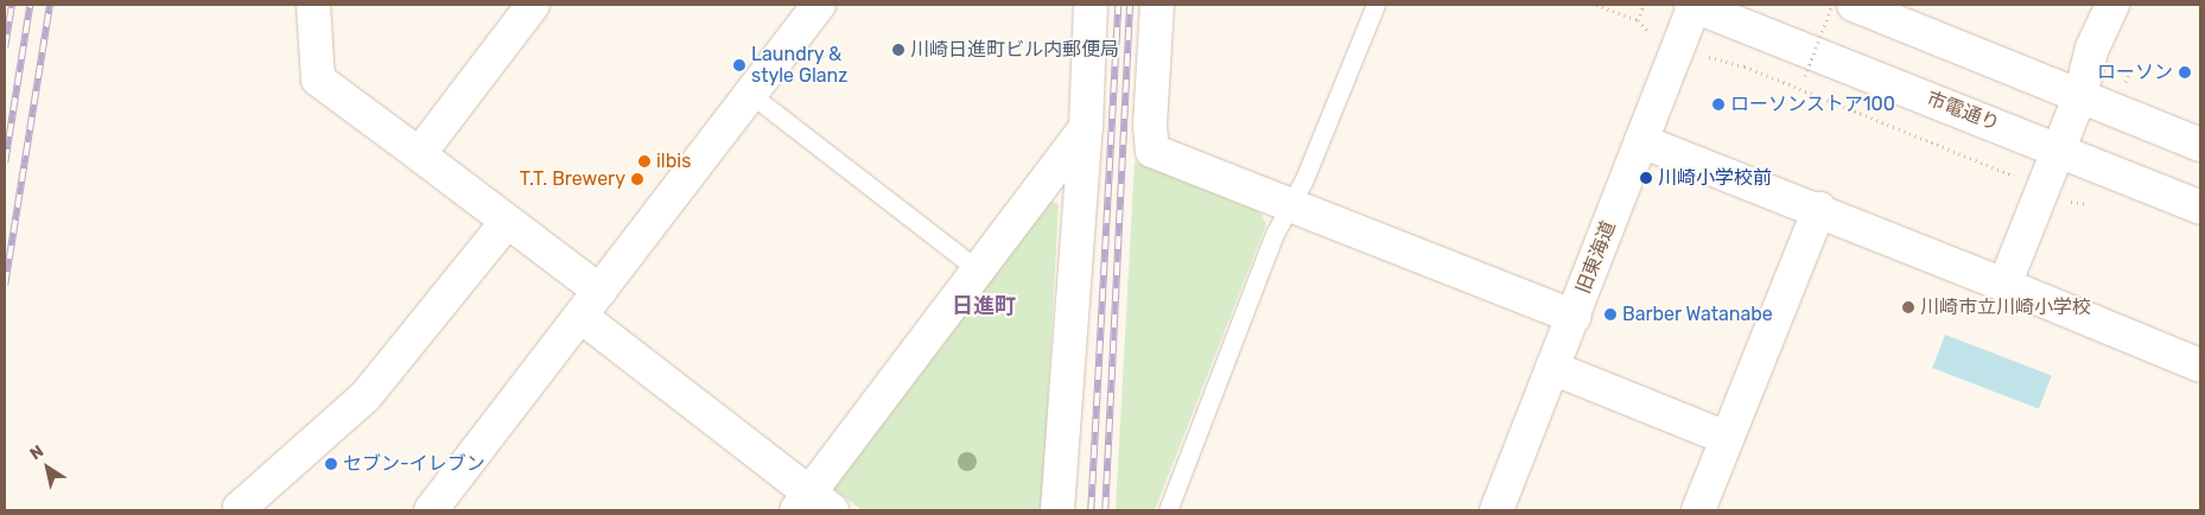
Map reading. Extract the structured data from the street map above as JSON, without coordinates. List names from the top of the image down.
{
  "streets": {
    "street": ["市電通り", "旧東海道"]
  },
  "crossings": [
    ["市電通り", "旧東海道"]
  ],
  "districts": ["日進町"],
  "places": [
    "川崎日進町ビル内郵便局",
    "Laundry & style Glanz",
    "ローソン",
    "ローソンストア100",
    "ilbis",
    "川崎小学校前",
    "T.T. Brewery",
    "川崎市立川崎小学校",
    "Barber Watanabe",
    "セブン-イレブン"
  ],
  "north": "top left"
}
